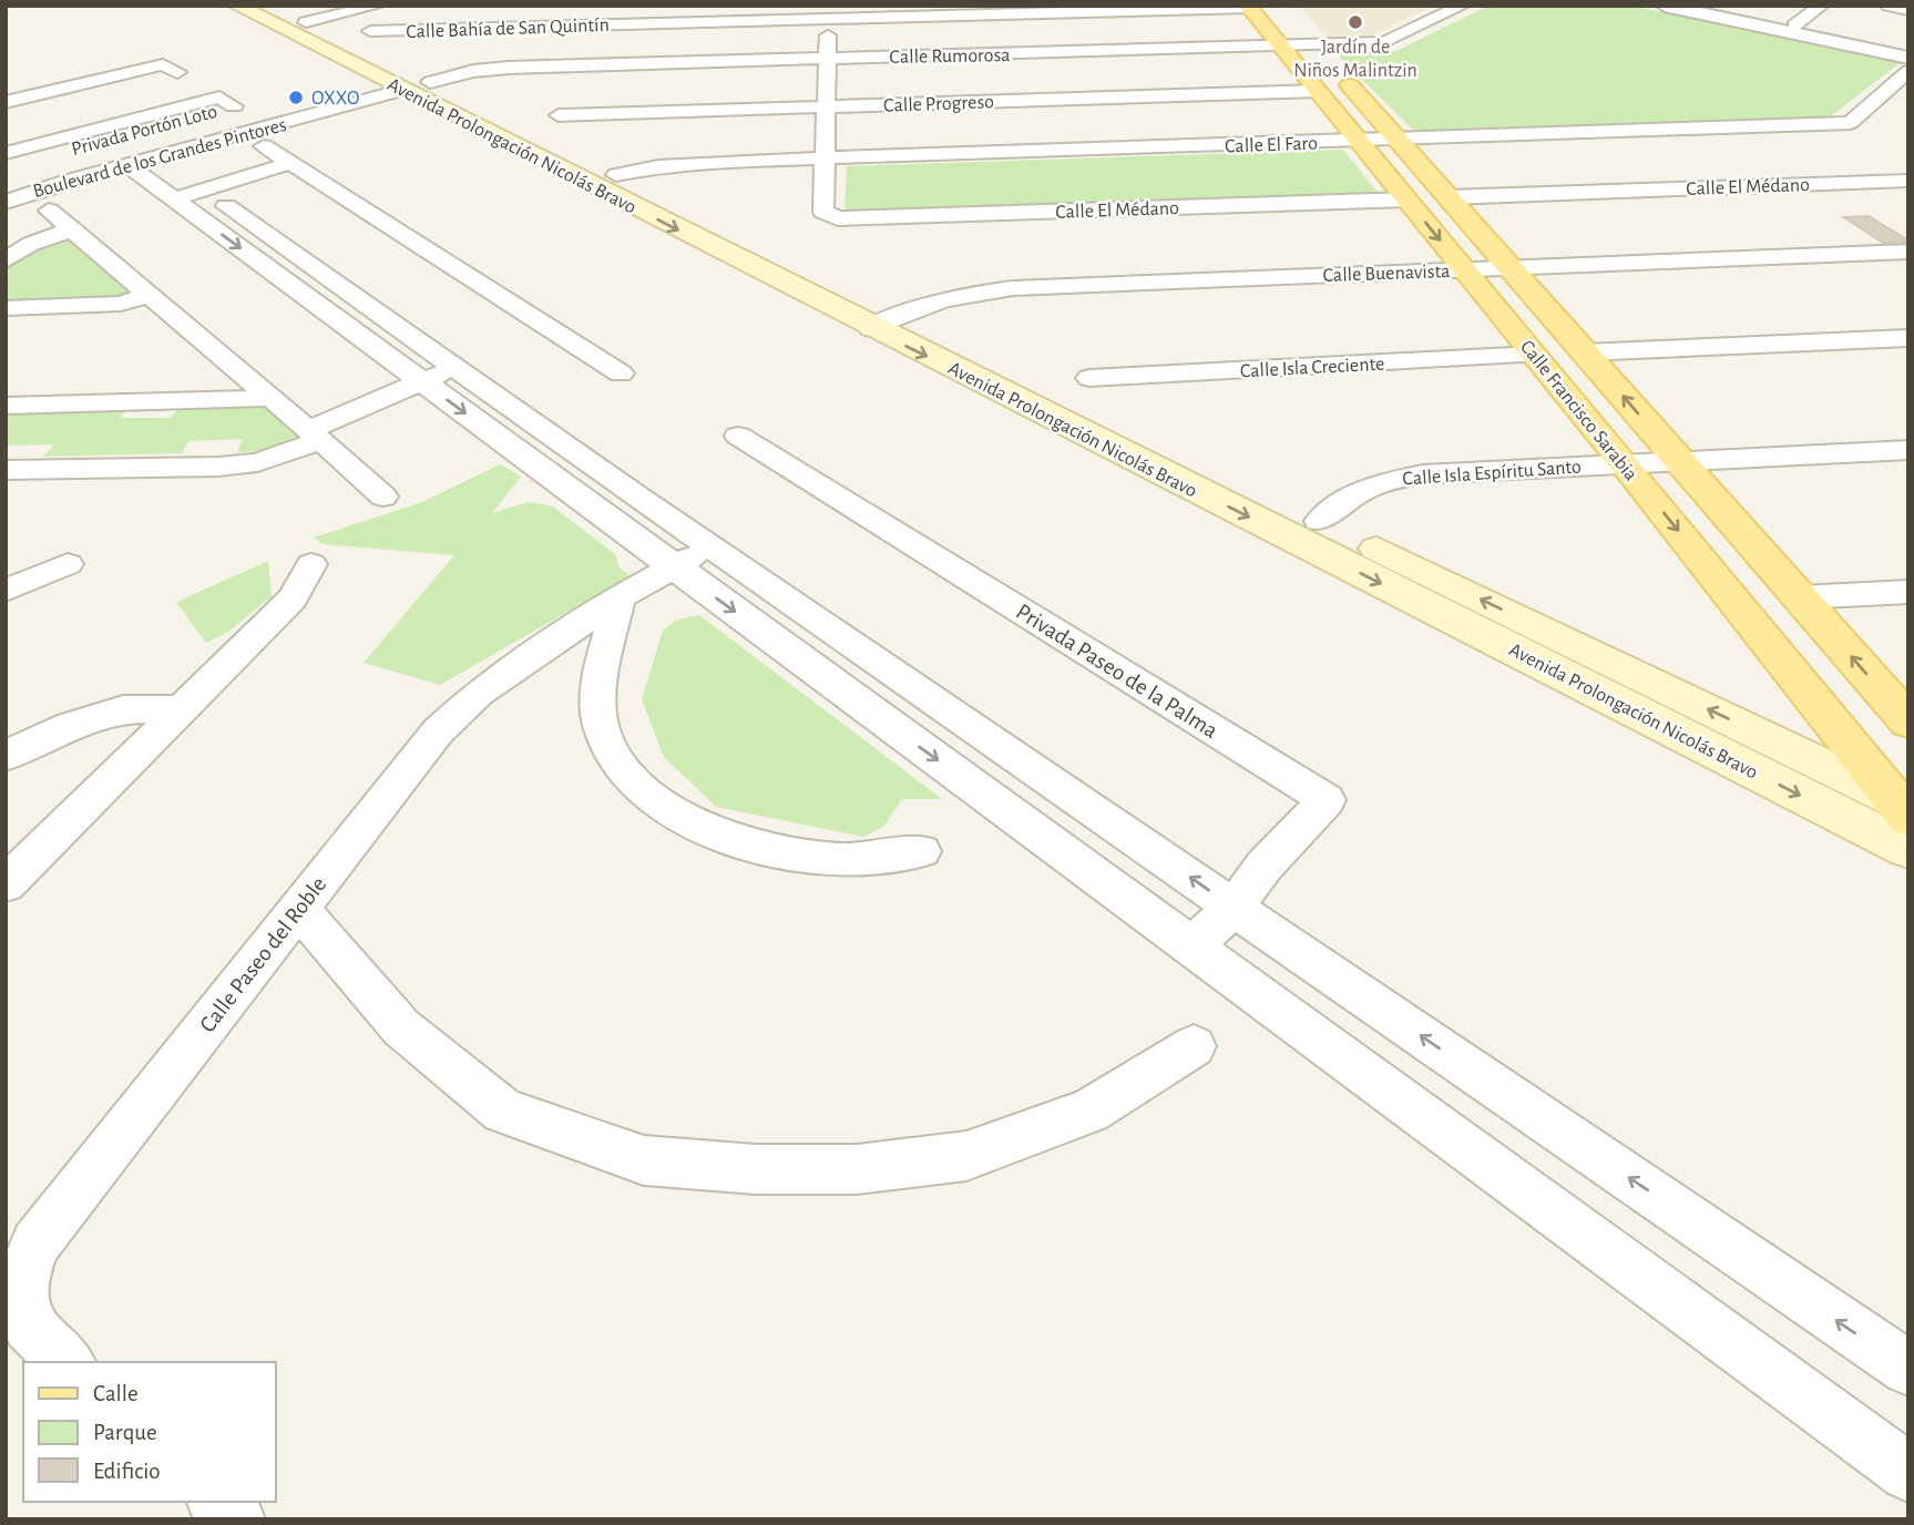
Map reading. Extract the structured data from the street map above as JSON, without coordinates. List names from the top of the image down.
{
  "streets": {
    "main road": ["Avenida Prolongación Nicolás Bravo", "Calle Francisco Sarabia"],
    "street": [
      "Calle Bahía de San Quintín",
      "Calle Rumorosa",
      "Calle Progreso",
      "Privada Portón Loto",
      "Calle El Faro",
      "Boulevard de los Grandes Pintores",
      "Calle El Médano",
      "Calle Buenavista",
      "Calle Isla Creciente",
      "Calle Isla Espíritu Santo",
      "Privada Paseo de la Palma",
      "Calle Paseo del Roble"
    ]
  },
  "crossings": [
    ["Calle Bahía de San Quintín", "Calle Francisco Sarabia"],
    ["Calle Rumorosa", "Avenida Prolongación Nicolás Bravo"],
    ["Calle Rumorosa", "Calle Francisco Sarabia"],
    ["Calle Progreso", "Calle Francisco Sarabia"],
    ["Privada Portón Loto", "Boulevard de los Grandes Pintores"],
    ["Calle El Faro", "Avenida Prolongación Nicolás Bravo"],
    ["Calle El Faro", "Calle El Médano"],
    ["Calle El Faro", "Calle Francisco Sarabia"],
    ["Avenida Prolongación Nicolás Bravo", "Boulevard de los Grandes Pintores"],
    ["Avenida Prolongación Nicolás Bravo", "Calle Buenavista"],
    ["Avenida Prolongación Nicolás Bravo", "Calle Francisco Sarabia"],
    ["Avenida Prolongación Nicolás Bravo", "Calle Isla Espíritu Santo"],
    ["Calle El Médano", "Calle Francisco Sarabia"],
    ["Calle Buenavista", "Calle Francisco Sarabia"],
    ["Calle Isla Creciente", "Calle Francisco Sarabia"],
    ["Calle Francisco Sarabia", "Calle Isla Espíritu Santo"]
  ],
  "places": ["Jardín de Niños Malintzin", "OXXO"],
  "legend": ["Calle", "Parque", "Edificio"]
}
